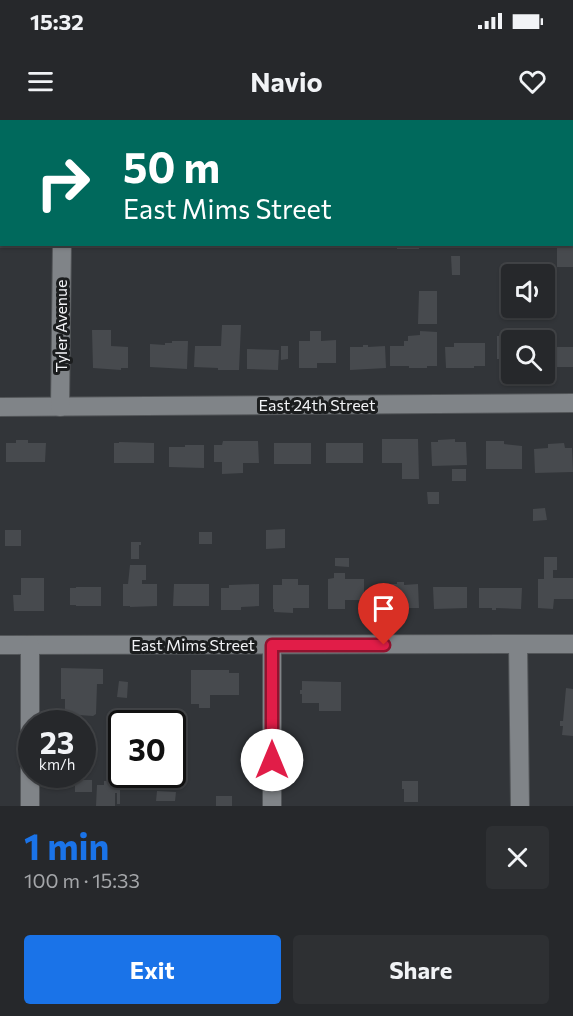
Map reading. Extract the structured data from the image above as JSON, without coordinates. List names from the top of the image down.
{
  "streets": {
    "street": ["Tyler Avenue", "East 24th Street", "East Mims Street"]
  },
  "crossings": [
    ["Tyler Avenue", "East 24th Street"]
  ],
  "page": {
    "status": "15:32",
    "header": "Navio",
    "turn": ["50 m", "East Mims Street"],
    "speed": "23 km/h",
    "limit": "30",
    "heading": ["1 min", "100 m · 15:33"],
    "buttons": ["Exit", "Share"]
  }
}
